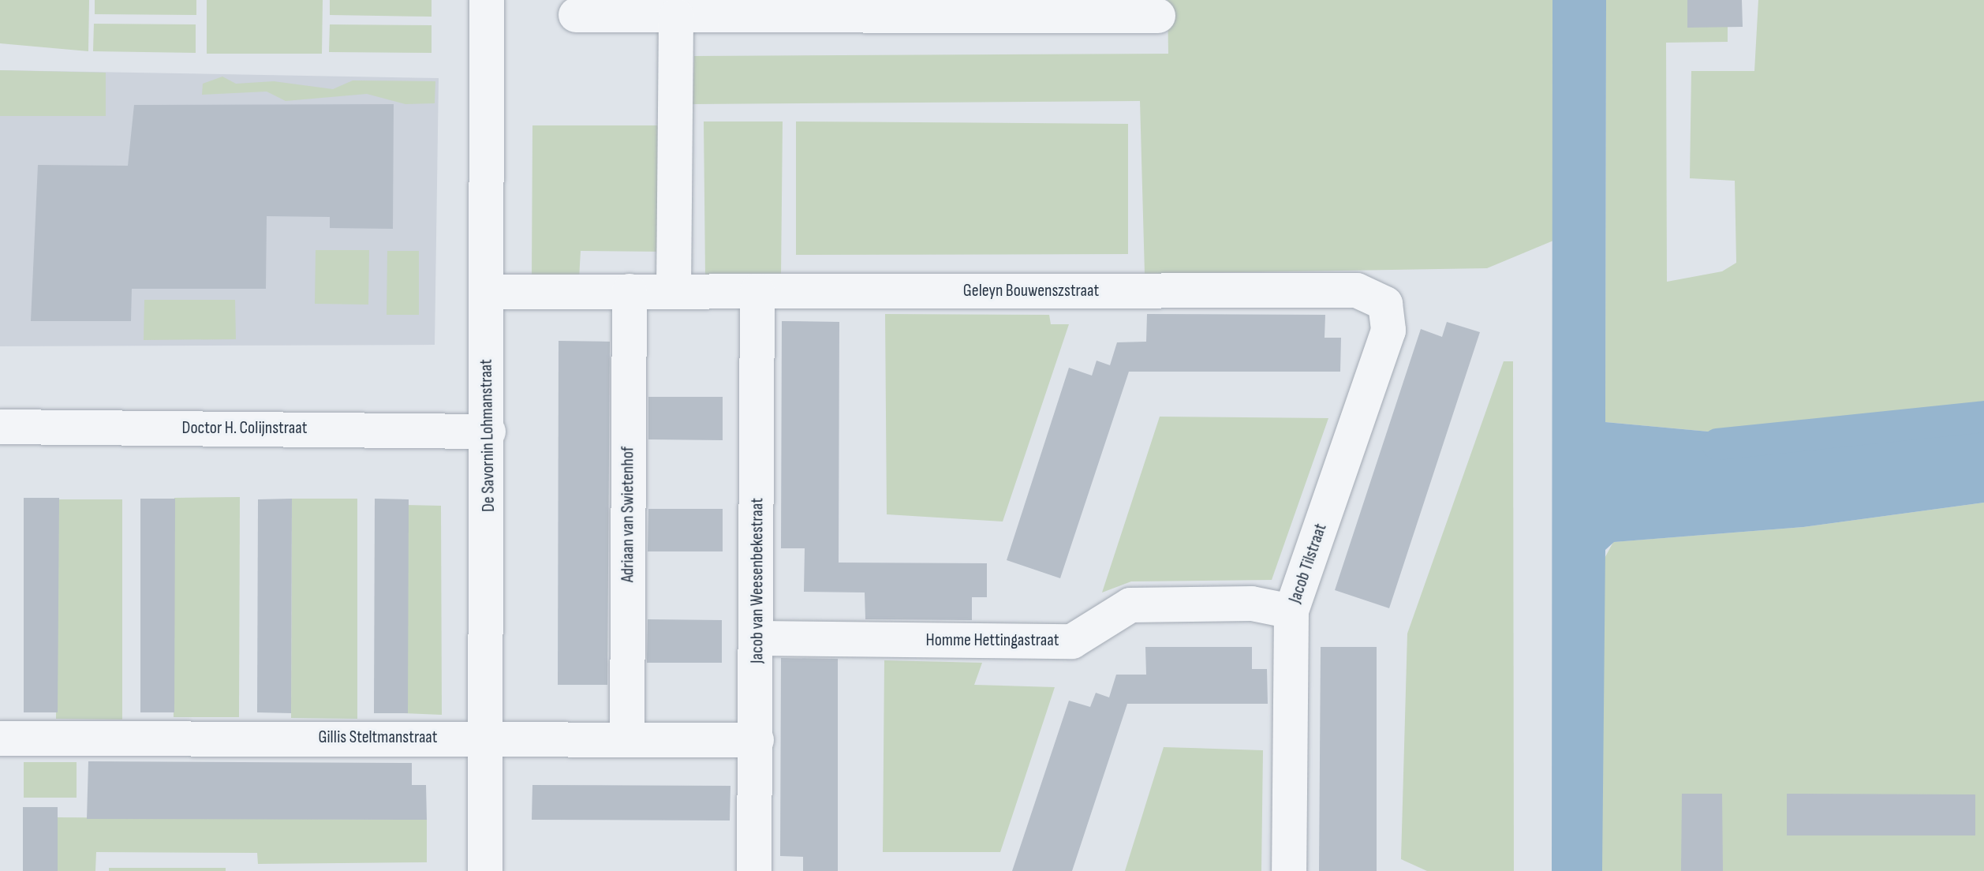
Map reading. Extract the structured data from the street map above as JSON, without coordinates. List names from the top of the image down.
{
  "streets": {
    "street": [
      "Geleyn Bouwenszstraat",
      "Doctor H. Colijnstraat",
      "De Savornin Lohmanstraat",
      "Adriaan van Swietenhof",
      "Jacob Tilstraat",
      "Jacob van Weesenbekestraat",
      "Homme Hettingastraat",
      "Gillis Steltmanstraat"
    ]
  },
  "crossings": [
    ["Geleyn Bouwenszstraat", "De Savornin Lohmanstraat"],
    ["Geleyn Bouwenszstraat", "Adriaan van Swietenhof"],
    ["Geleyn Bouwenszstraat", "Jacob Tilstraat"],
    ["Geleyn Bouwenszstraat", "Jacob van Weesenbekestraat"],
    ["Doctor H. Colijnstraat", "De Savornin Lohmanstraat"],
    ["De Savornin Lohmanstraat", "Gillis Steltmanstraat"],
    ["Adriaan van Swietenhof", "Gillis Steltmanstraat"],
    ["Jacob Tilstraat", "Homme Hettingastraat"],
    ["Jacob van Weesenbekestraat", "Homme Hettingastraat"],
    ["Jacob van Weesenbekestraat", "Gillis Steltmanstraat"]
  ]
}
